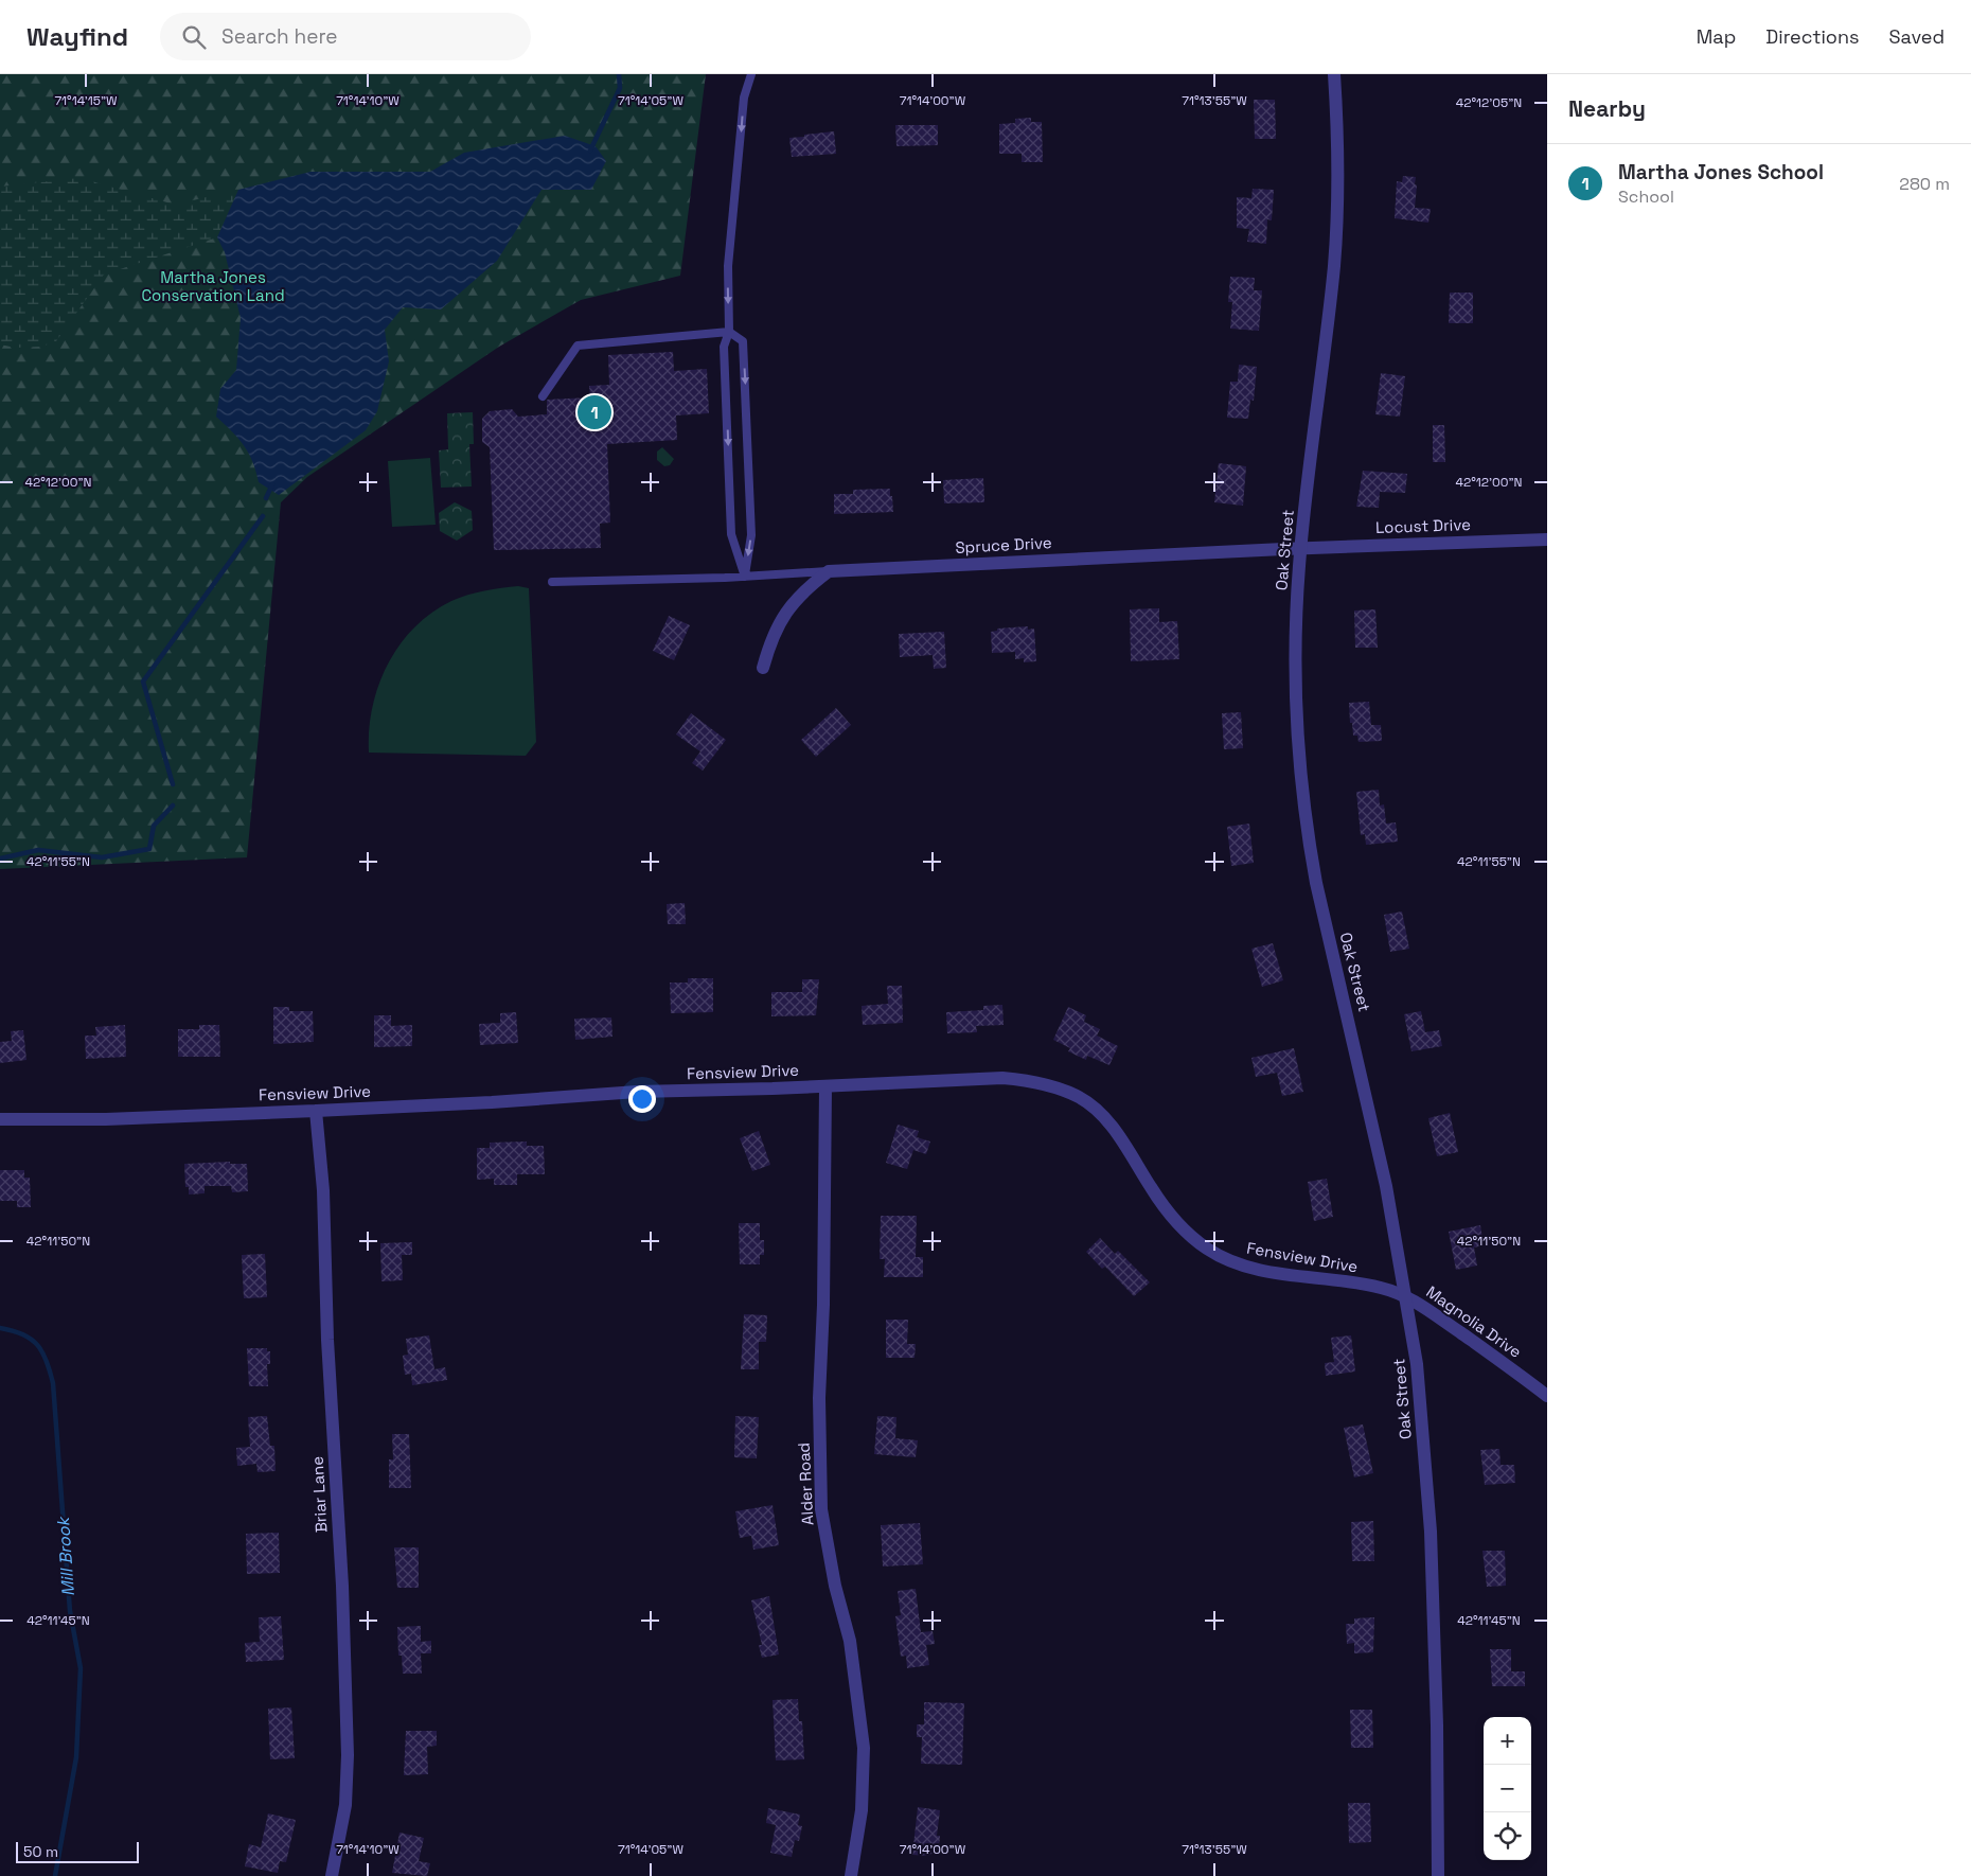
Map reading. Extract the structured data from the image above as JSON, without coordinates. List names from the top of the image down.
{
  "streets": {
    "street": [
      "Locust Drive",
      "Spruce Drive",
      "Oak Street",
      "Fensview Drive",
      "Magnolia Drive",
      "Alder Road",
      "Briar Lane"
    ]
  },
  "crossings": [
    ["Locust Drive", "Spruce Drive"],
    ["Locust Drive", "Oak Street"],
    ["Spruce Drive", "Oak Street"],
    ["Oak Street", "Fensview Drive"],
    ["Oak Street", "Magnolia Drive"],
    ["Fensview Drive", "Magnolia Drive"],
    ["Fensview Drive", "Alder Road"],
    ["Fensview Drive", "Briar Lane"]
  ],
  "water": ["Mill Brook"],
  "parks": ["Martha Jones Conservation Land"],
  "scale_bar": "50 m",
  "page": {
    "header": "Wayfind",
    "search": "Search here",
    "nav": ["Map", "Directions", "Saved"],
    "heading": "Nearby",
    "list": [
      {
        "mark": "1",
        "name": "Martha Jones School",
        "note": "School",
        "value": "280 m"
      }
    ],
    "pins": "1",
    "map_buttons": ["+", "−"],
    "scale": "50 m"
  },
  "coordinates": [
    "71°14'15\"W",
    "71°14'10\"W",
    "71°14'05\"W",
    "71°14'00\"W",
    "71°13'55\"W",
    "42°12'05\"N",
    "42°12'00\"N",
    "42°11'55\"N",
    "42°11'50\"N",
    "42°11'45\"N"
  ]
}
